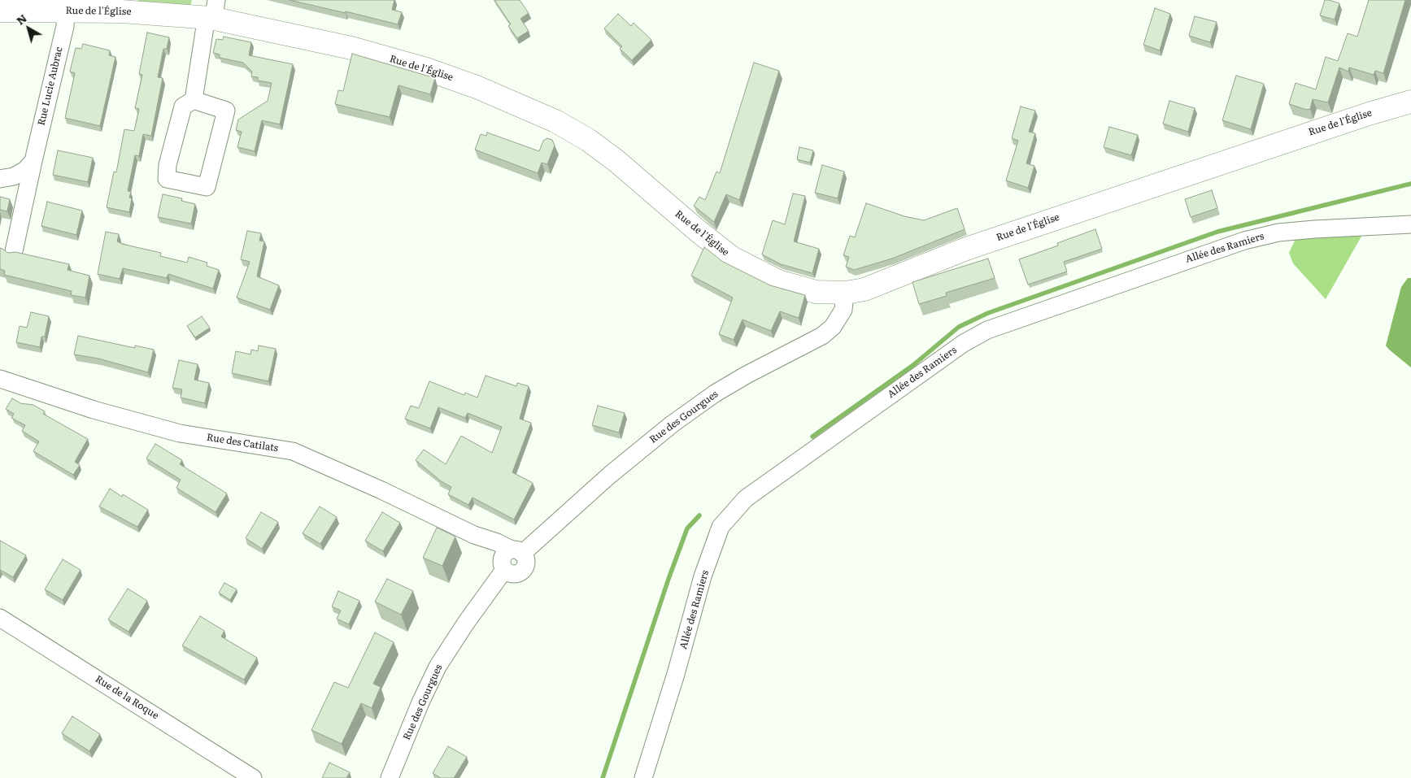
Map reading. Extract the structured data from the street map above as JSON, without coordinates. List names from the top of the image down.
{
  "streets": {
    "main road": ["Rue de l'Église"],
    "street": [
      "Rue Lucie Aubrac",
      "Allée des Ramiers",
      "Rue des Gourgues",
      "Rue des Catilats",
      "Rue de la Roque"
    ]
  },
  "crossings": [
    ["Rue de l'Église", "Rue Lucie Aubrac"],
    ["Rue de l'Église", "Rue des Gourgues"],
    ["Rue des Gourgues", "Rue des Catilats"]
  ],
  "north": "top left"
}
